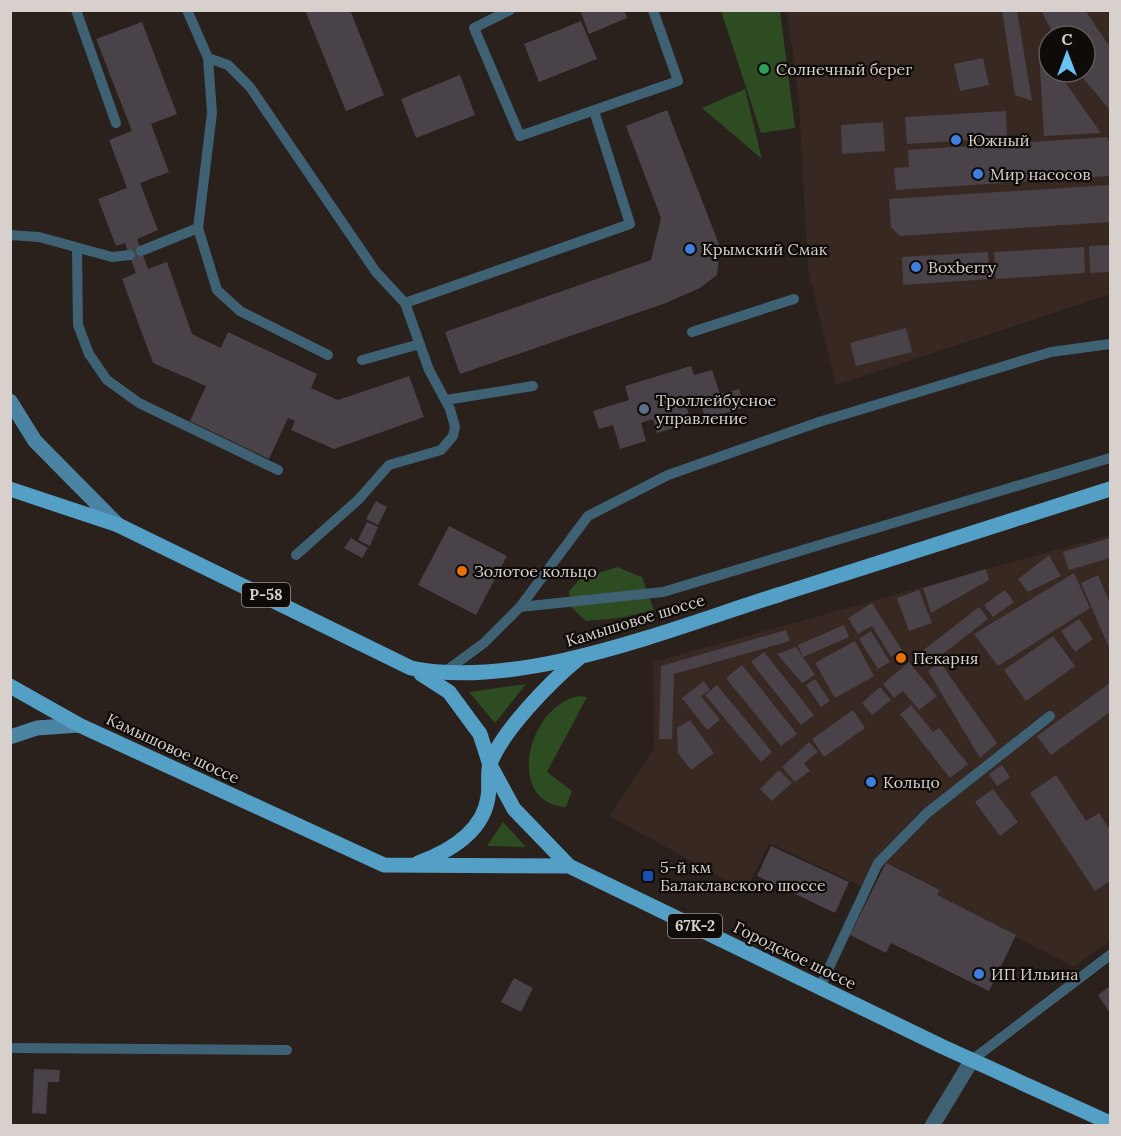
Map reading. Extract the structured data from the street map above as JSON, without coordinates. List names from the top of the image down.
{
  "streets": {
    "main road": [
      "Р-58",
      "Камышовое шоссе",
      "67К-2",
      "Городское шоссе"
    ]
  },
  "crossings": [
    ["Камышовое шоссе", "Городское шоссе"]
  ],
  "places": {
    "other": [
      "Солнечный берег",
      "Южный",
      "Мир насосов",
      "Крымский Смак",
      "Boxberry",
      "Троллейбусное управление",
      "Золотое кольцо",
      "Пекарня",
      "Кольцо",
      "ИП Ильина"
    ],
    "transit": ["5-й км Балаклавского шоссе"]
  },
  "north": "top"
}
